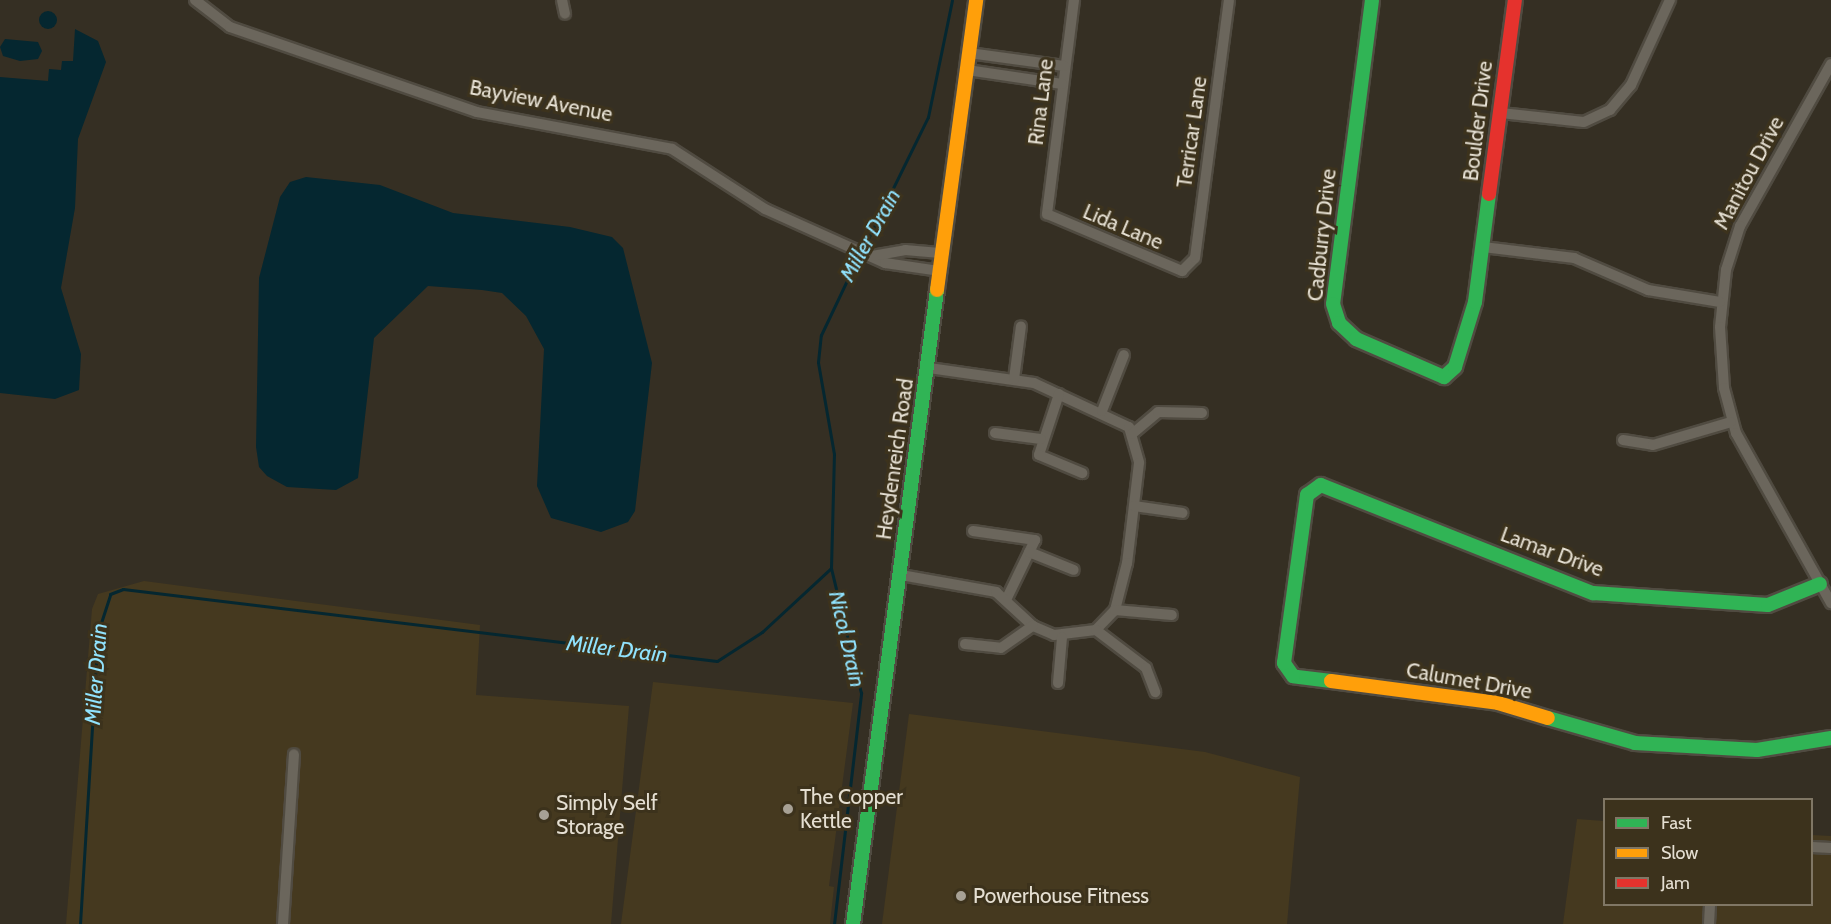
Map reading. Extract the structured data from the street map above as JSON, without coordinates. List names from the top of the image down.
{
  "streets": {
    "street": [
      "Bayview Avenue",
      "Rina Lane",
      "Boulder Drive",
      "Terricar Lane",
      "Manitou Drive",
      "Lida Lane",
      "Cadburry Drive",
      "Heydenreich Road",
      "Lamar Drive",
      "Calumet Drive"
    ]
  },
  "crossings": [
    ["Bayview Avenue", "Heydenreich Road"],
    ["Rina Lane", "Lida Lane"],
    ["Boulder Drive", "Cadburry Drive"],
    ["Terricar Lane", "Lida Lane"],
    ["Manitou Drive", "Lamar Drive"],
    ["Lamar Drive", "Calumet Drive"]
  ],
  "water": ["Miller Drain", "Nicol Drain"],
  "places": ["The Copper Kettle", "Simply Self Storage", "Powerhouse Fitness"],
  "legend": ["Fast", "Slow", "Jam"]
}
